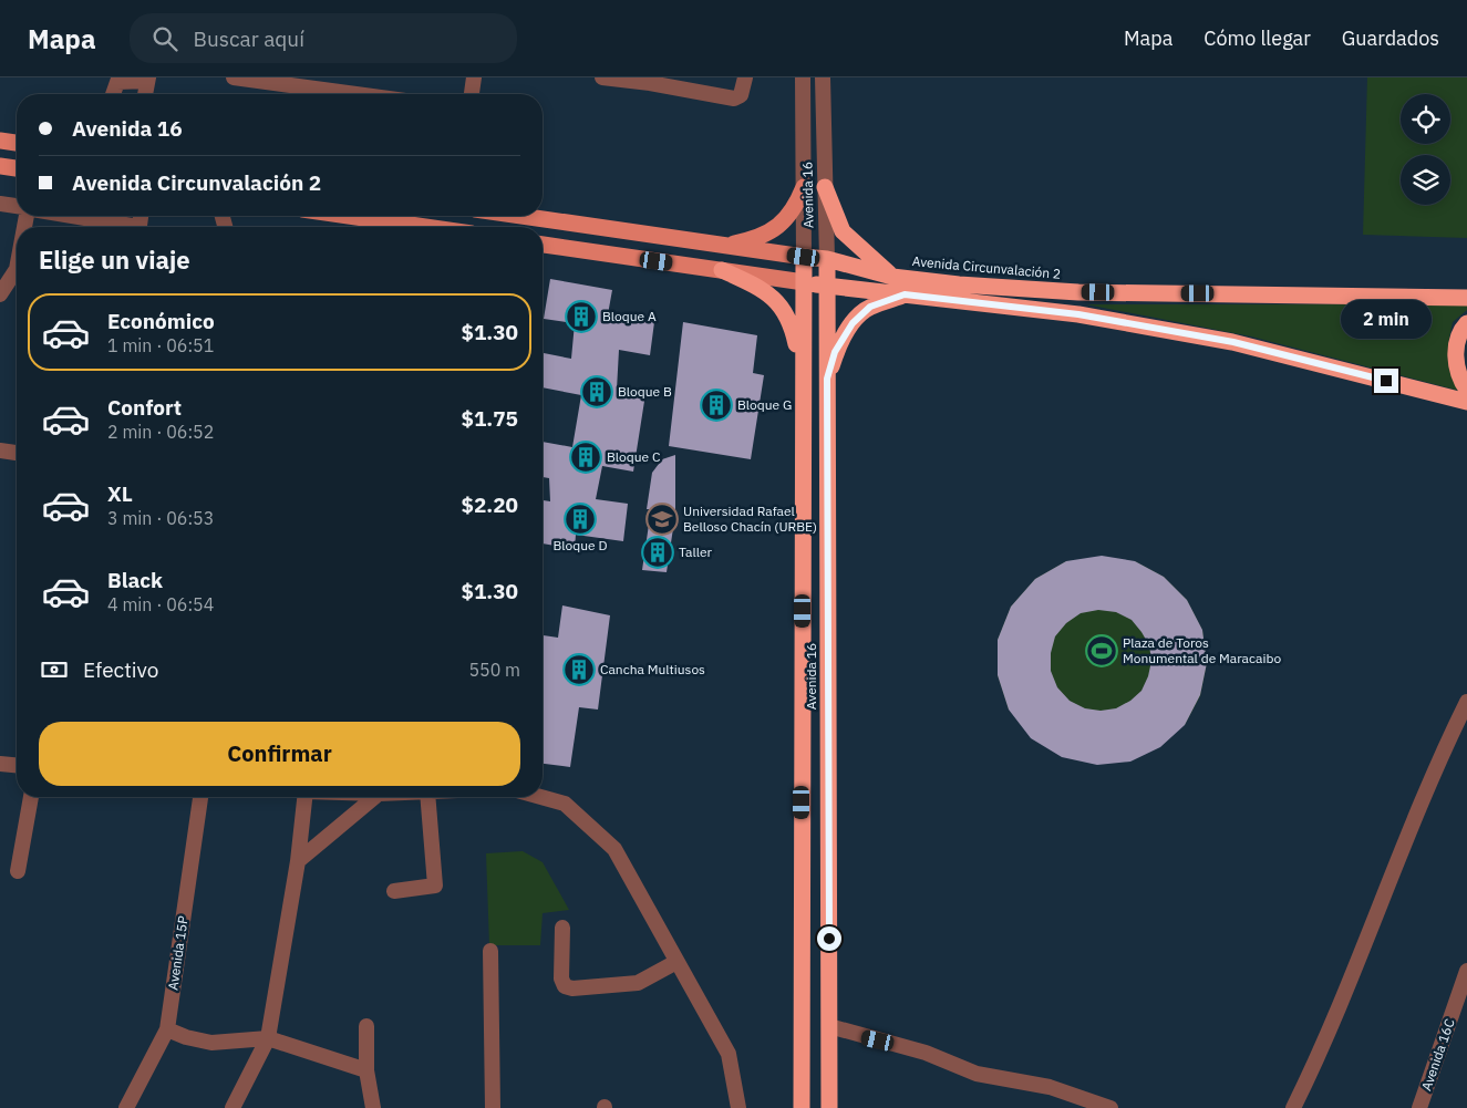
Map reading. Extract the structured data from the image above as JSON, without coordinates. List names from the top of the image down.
{
  "streets": {
    "highway": ["Avenida 16", "Avenida Circunvalación 2"],
    "street": ["Avenida 15P", "Avenida 16C"]
  },
  "crossings": [
    ["Avenida 16", "Avenida Circunvalación 2"]
  ],
  "places": {
    "building": [
      "Bloque A",
      "Bloque B",
      "Bloque G",
      "Bloque C",
      "Bloque D",
      "Taller",
      "Cancha Multiusos"
    ],
    "school or university": ["Universidad Rafael Belloso Chacín (URBE)"],
    "sports": ["Plaza de Toros Monumental de Maracaibo"]
  },
  "page": {
    "header": "Mapa",
    "search": "Buscar aquí",
    "nav": ["Mapa", "Cómo llegar", "Guardados"],
    "banner": ["Avenida 16", "Avenida Circunvalación 2"],
    "heading": "Elige un viaje",
    "list": [
      {
        "name": "Económico",
        "note": "1 min · 06:51",
        "value": "$1.30"
      },
      {
        "name": "Confort",
        "note": "2 min · 06:52",
        "value": "$1.75"
      },
      {
        "name": "XL",
        "note": "3 min · 06:53",
        "value": "$2.20"
      },
      {
        "name": "Black",
        "note": "4 min · 06:54",
        "value": "$1.30"
      }
    ],
    "bubble": "2 min",
    "pay": ["Efectivo", "550 m"],
    "buttons": "Confirmar"
  }
}
